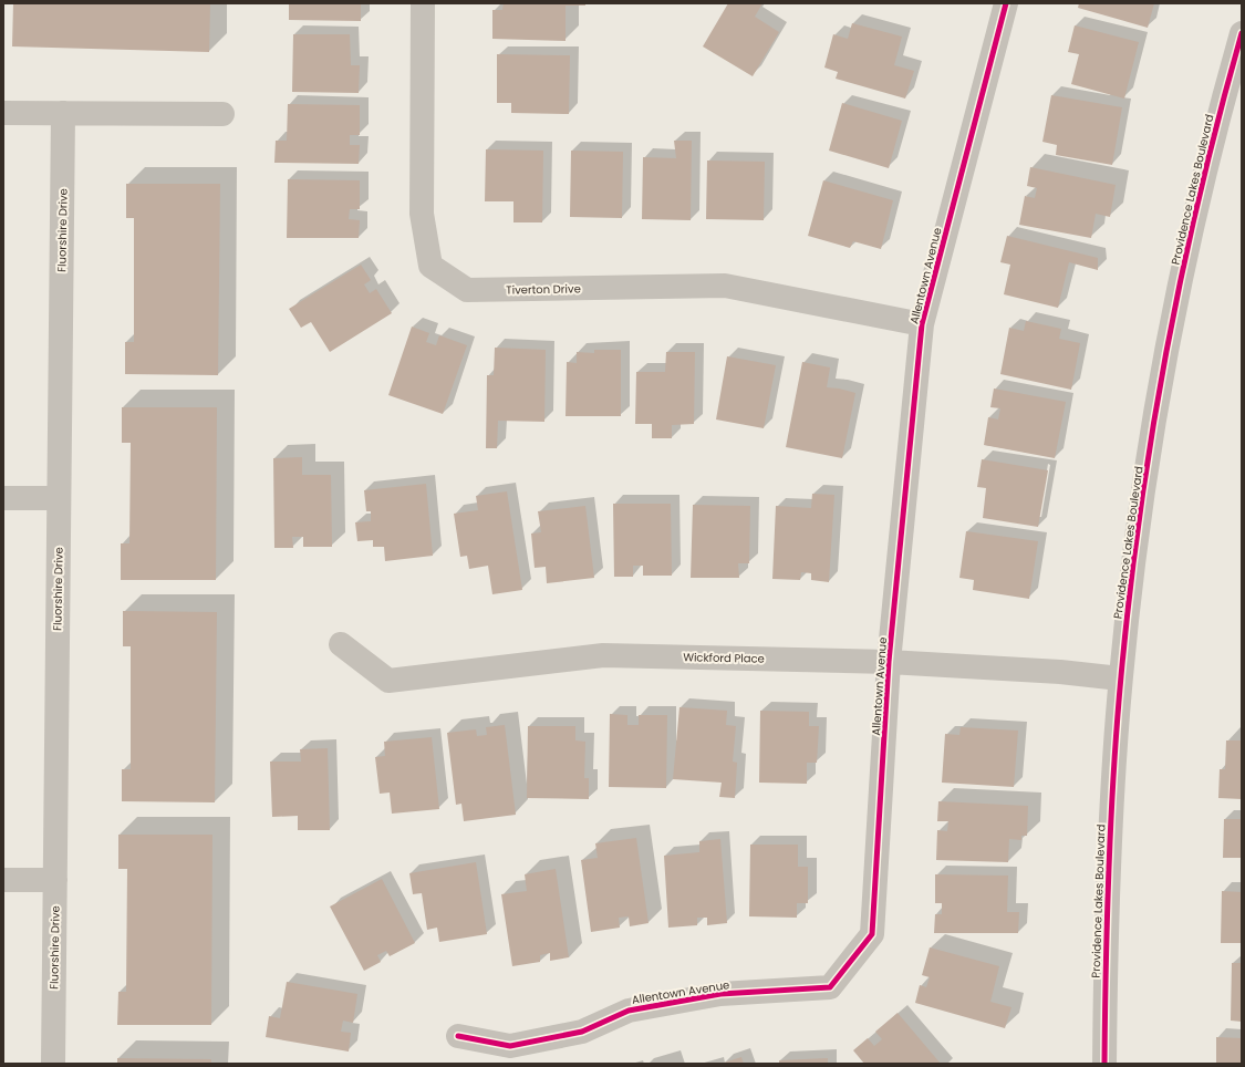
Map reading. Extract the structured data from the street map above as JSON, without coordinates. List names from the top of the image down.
{
  "streets": {
    "street": [
      "Providence Lakes Boulevard",
      "Fluorshire Drive",
      "Allentown Avenue",
      "Tiverton Drive",
      "Wickford Place"
    ]
  },
  "crossings": [
    ["Providence Lakes Boulevard", "Wickford Place"],
    ["Allentown Avenue", "Tiverton Drive"],
    ["Allentown Avenue", "Wickford Place"]
  ]
}
